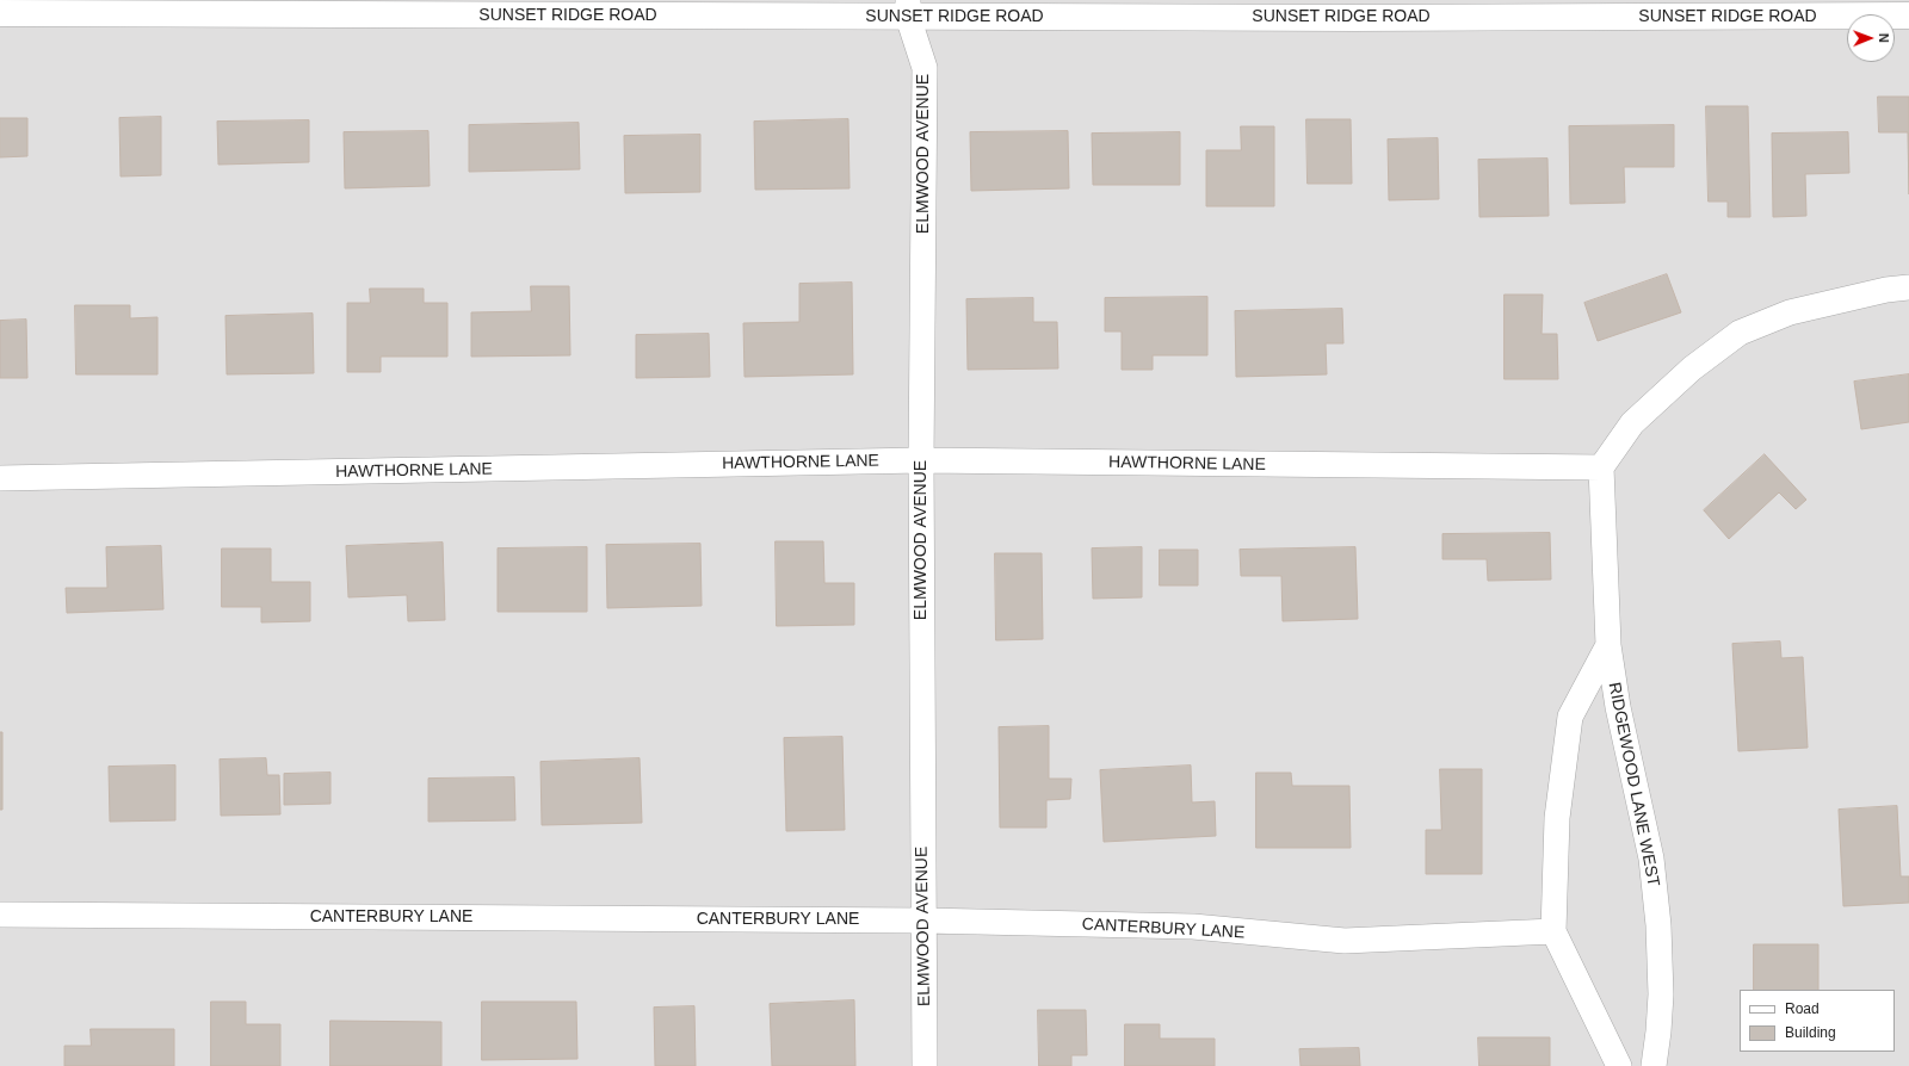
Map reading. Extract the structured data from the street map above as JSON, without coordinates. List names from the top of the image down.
{
  "streets": {
    "street": [
      "SUNSET RIDGE ROAD",
      "ELMWOOD AVENUE",
      "HAWTHORNE LANE",
      "RIDGEWOOD LANE WEST",
      "CANTERBURY LANE"
    ]
  },
  "crossings": [
    ["SUNSET RIDGE ROAD", "ELMWOOD AVENUE"],
    ["ELMWOOD AVENUE", "HAWTHORNE LANE"],
    ["ELMWOOD AVENUE", "CANTERBURY LANE"],
    ["HAWTHORNE LANE", "RIDGEWOOD LANE WEST"],
    ["RIDGEWOOD LANE WEST", "CANTERBURY LANE"]
  ],
  "legend": ["Road", "Building"],
  "north": "right"
}
